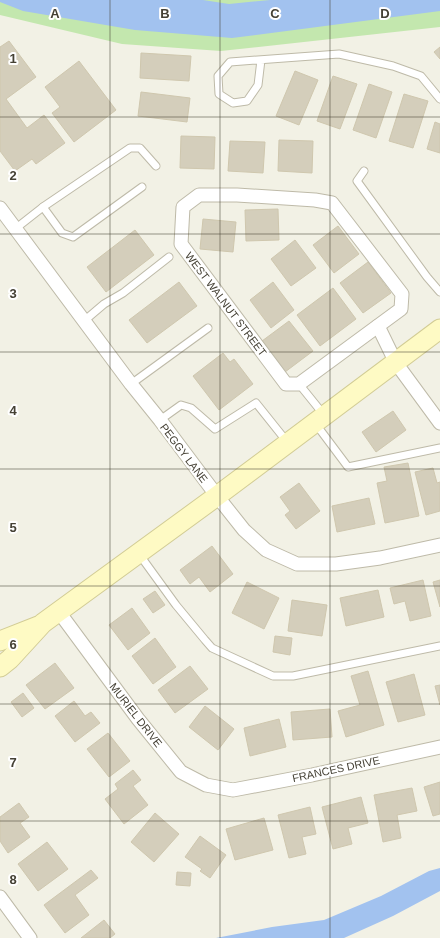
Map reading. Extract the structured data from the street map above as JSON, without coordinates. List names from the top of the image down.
{
  "streets": {
    "street": [
      "WEST WALNUT STREET",
      "PEGGY LANE",
      "MURIEL DRIVE",
      "FRANCES DRIVE"
    ]
  },
  "crossings": [
    ["MURIEL DRIVE", "FRANCES DRIVE"]
  ],
  "grid": {
    "columns": [
      "A",
      "B",
      "C",
      "D"
    ],
    "rows": [
      "1",
      "2",
      "3",
      "4",
      "5",
      "6",
      "7",
      "8"
    ]
  }
}
